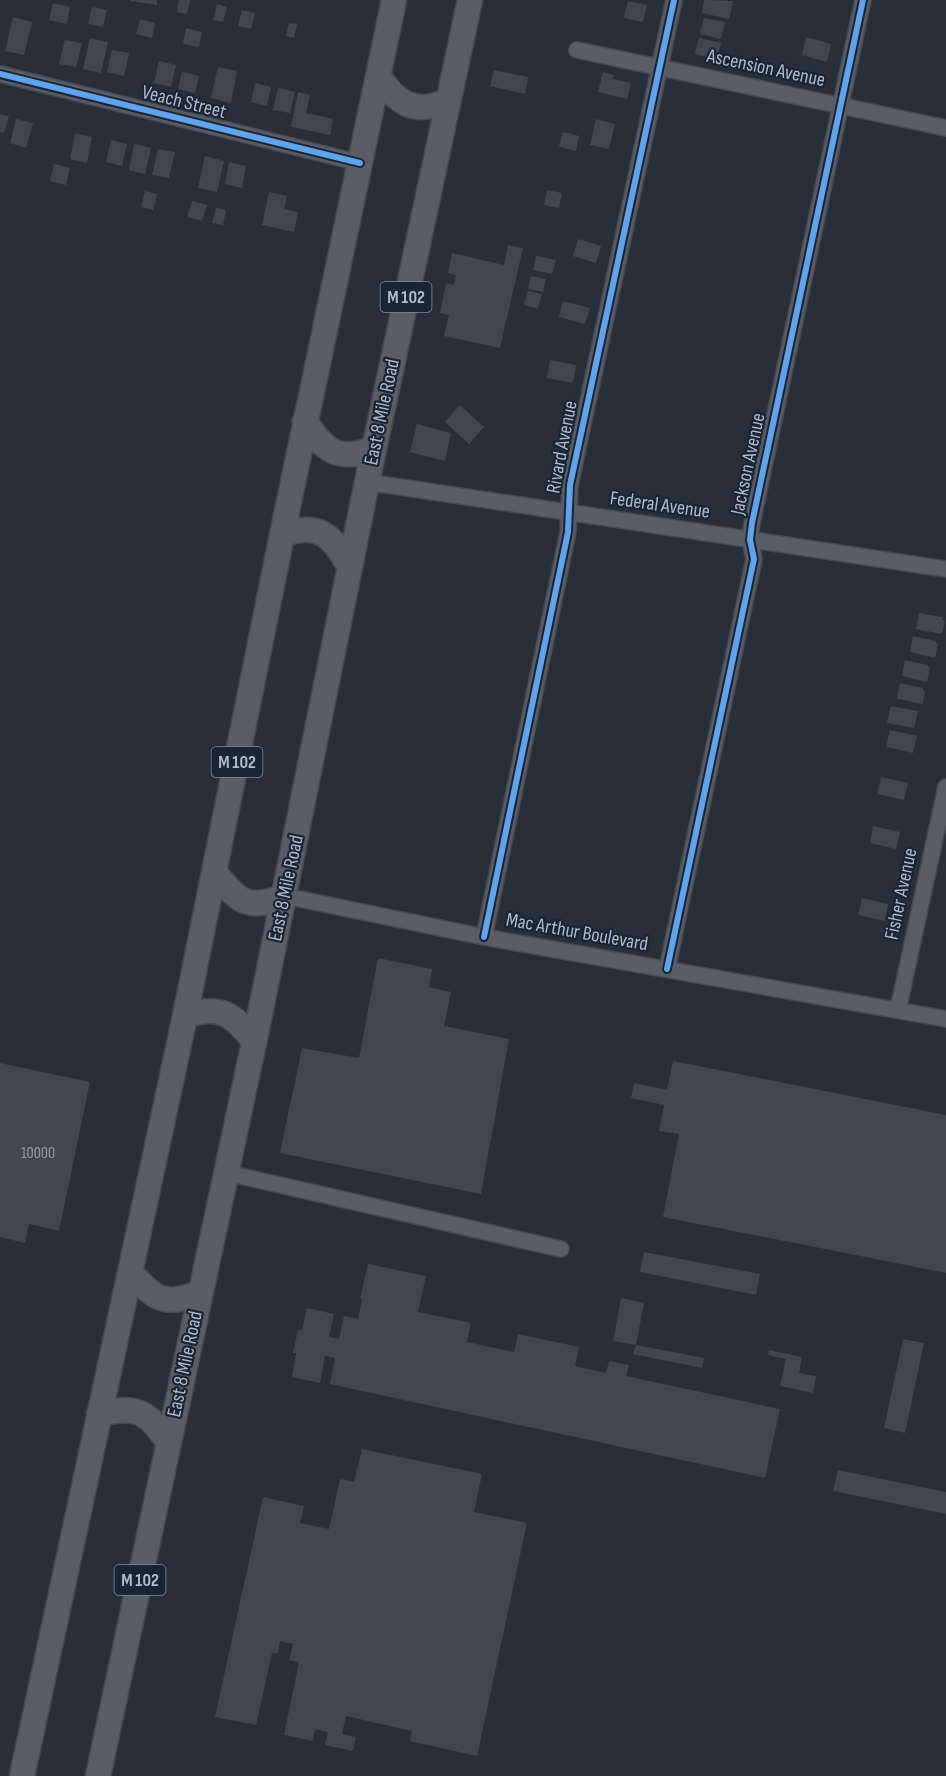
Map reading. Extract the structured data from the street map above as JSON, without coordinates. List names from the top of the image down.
{
  "streets": {
    "highway": ["M 102", "East 8 Mile Road"],
    "street": [
      "Ascension Avenue",
      "Veach Street",
      "Rivard Avenue",
      "Jackson Avenue",
      "Federal Avenue",
      "Fisher Avenue",
      "Mac Arthur Boulevard"
    ]
  },
  "crossings": [
    ["Ascension Avenue", "Rivard Avenue"],
    ["Ascension Avenue", "Jackson Avenue"],
    ["Veach Street", "M 102"],
    ["East 8 Mile Road", "Federal Avenue"],
    ["East 8 Mile Road", "Mac Arthur Boulevard"],
    ["Rivard Avenue", "Federal Avenue"],
    ["Rivard Avenue", "Mac Arthur Boulevard"],
    ["Jackson Avenue", "Federal Avenue"],
    ["Jackson Avenue", "Mac Arthur Boulevard"],
    ["Fisher Avenue", "Mac Arthur Boulevard"]
  ],
  "house_numbers": ["10000"]
}
